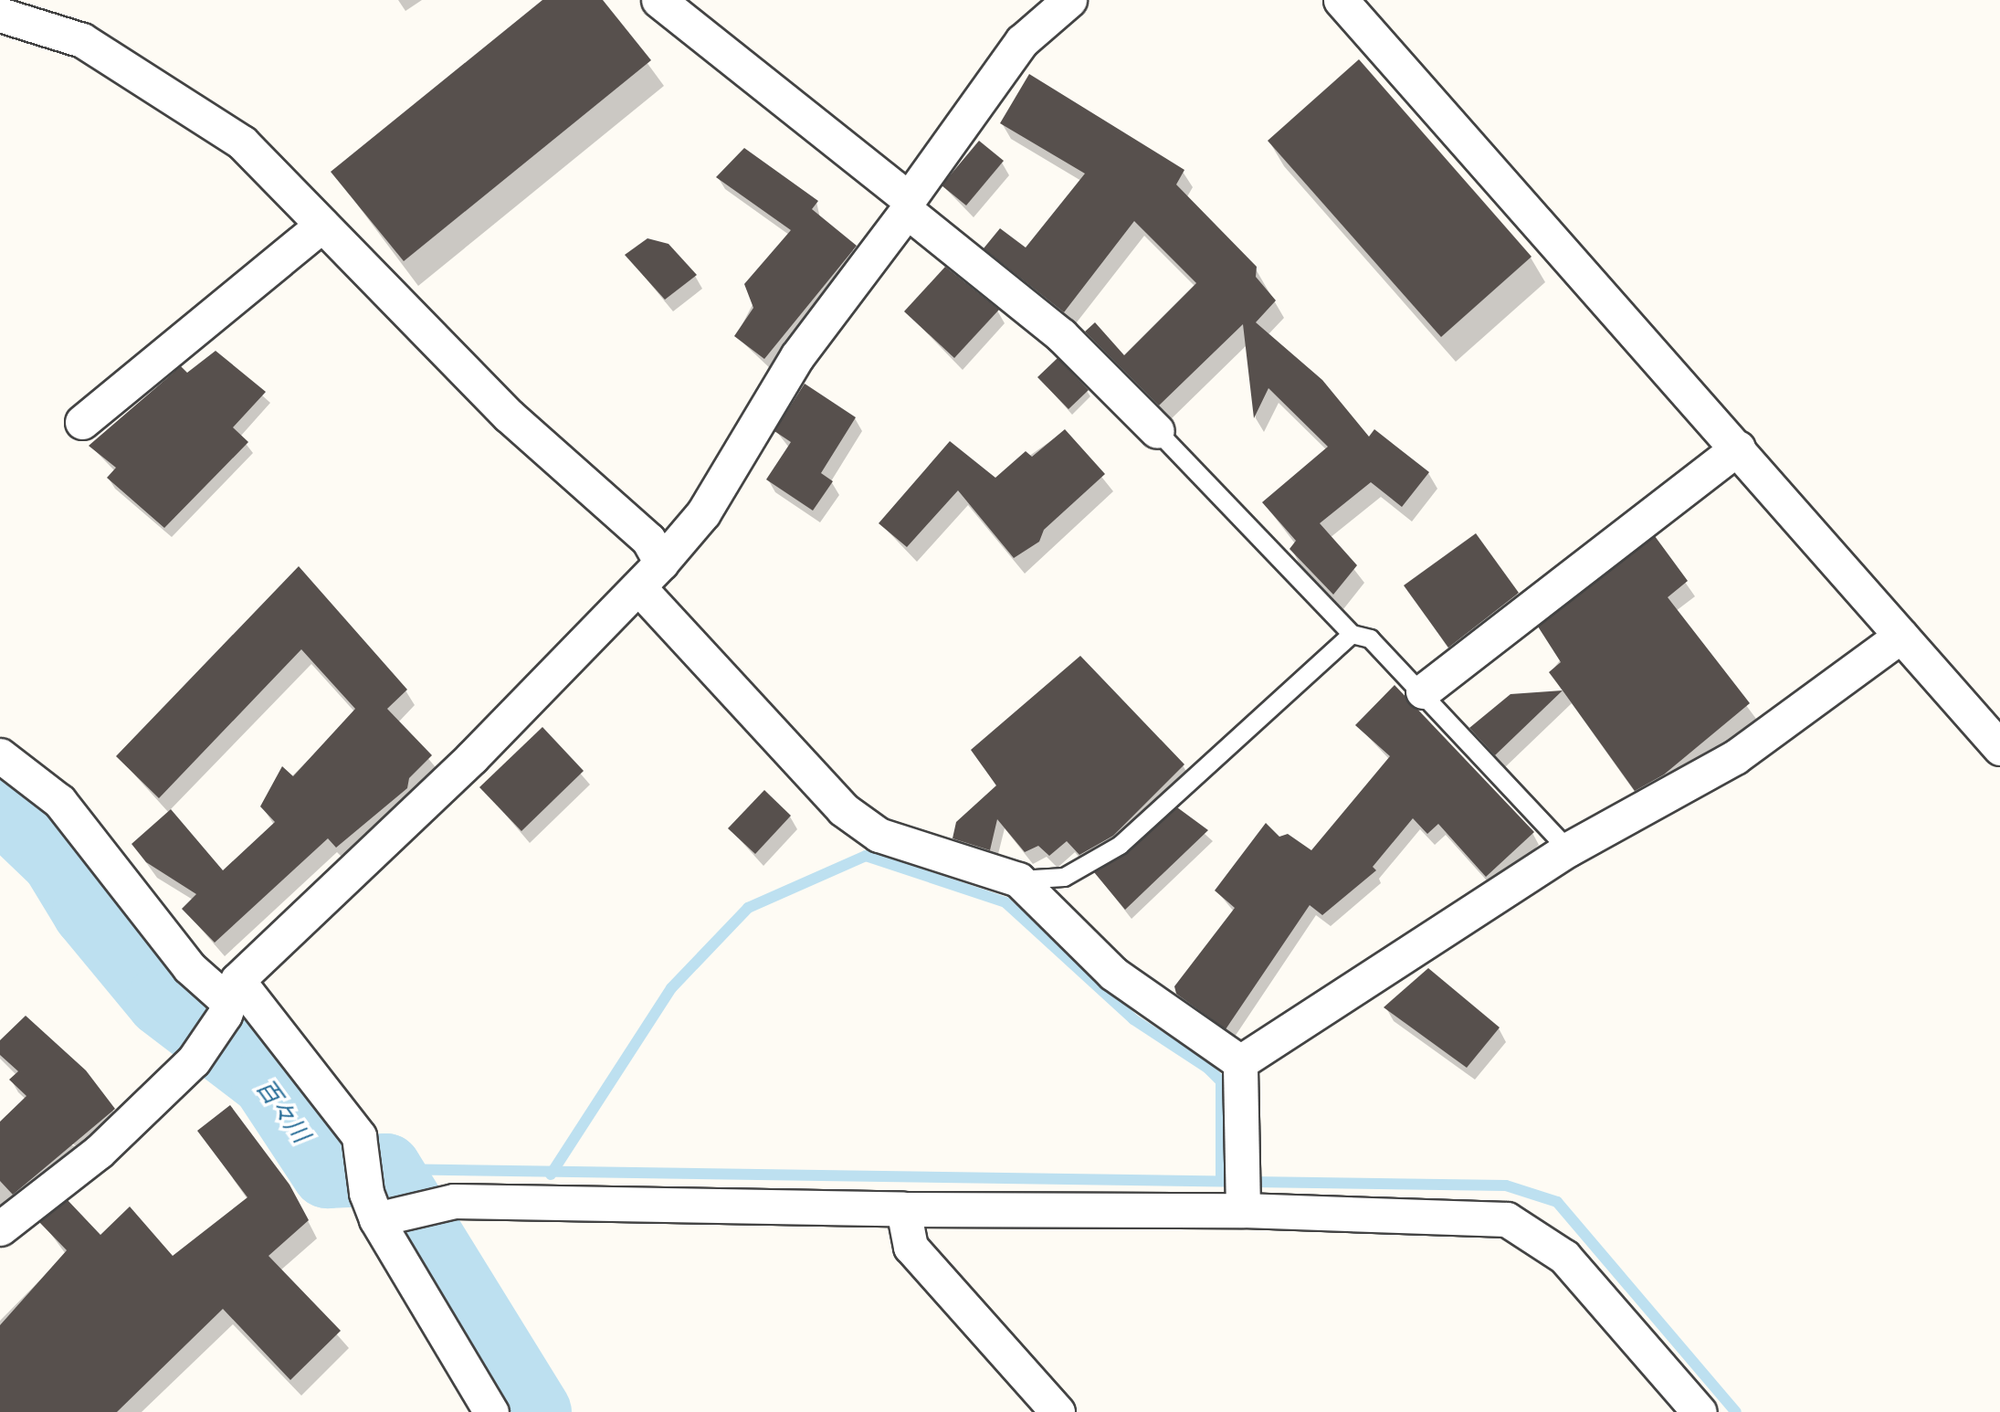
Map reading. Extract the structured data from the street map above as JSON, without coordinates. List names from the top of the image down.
{
  "water": ["百々川"]
}
